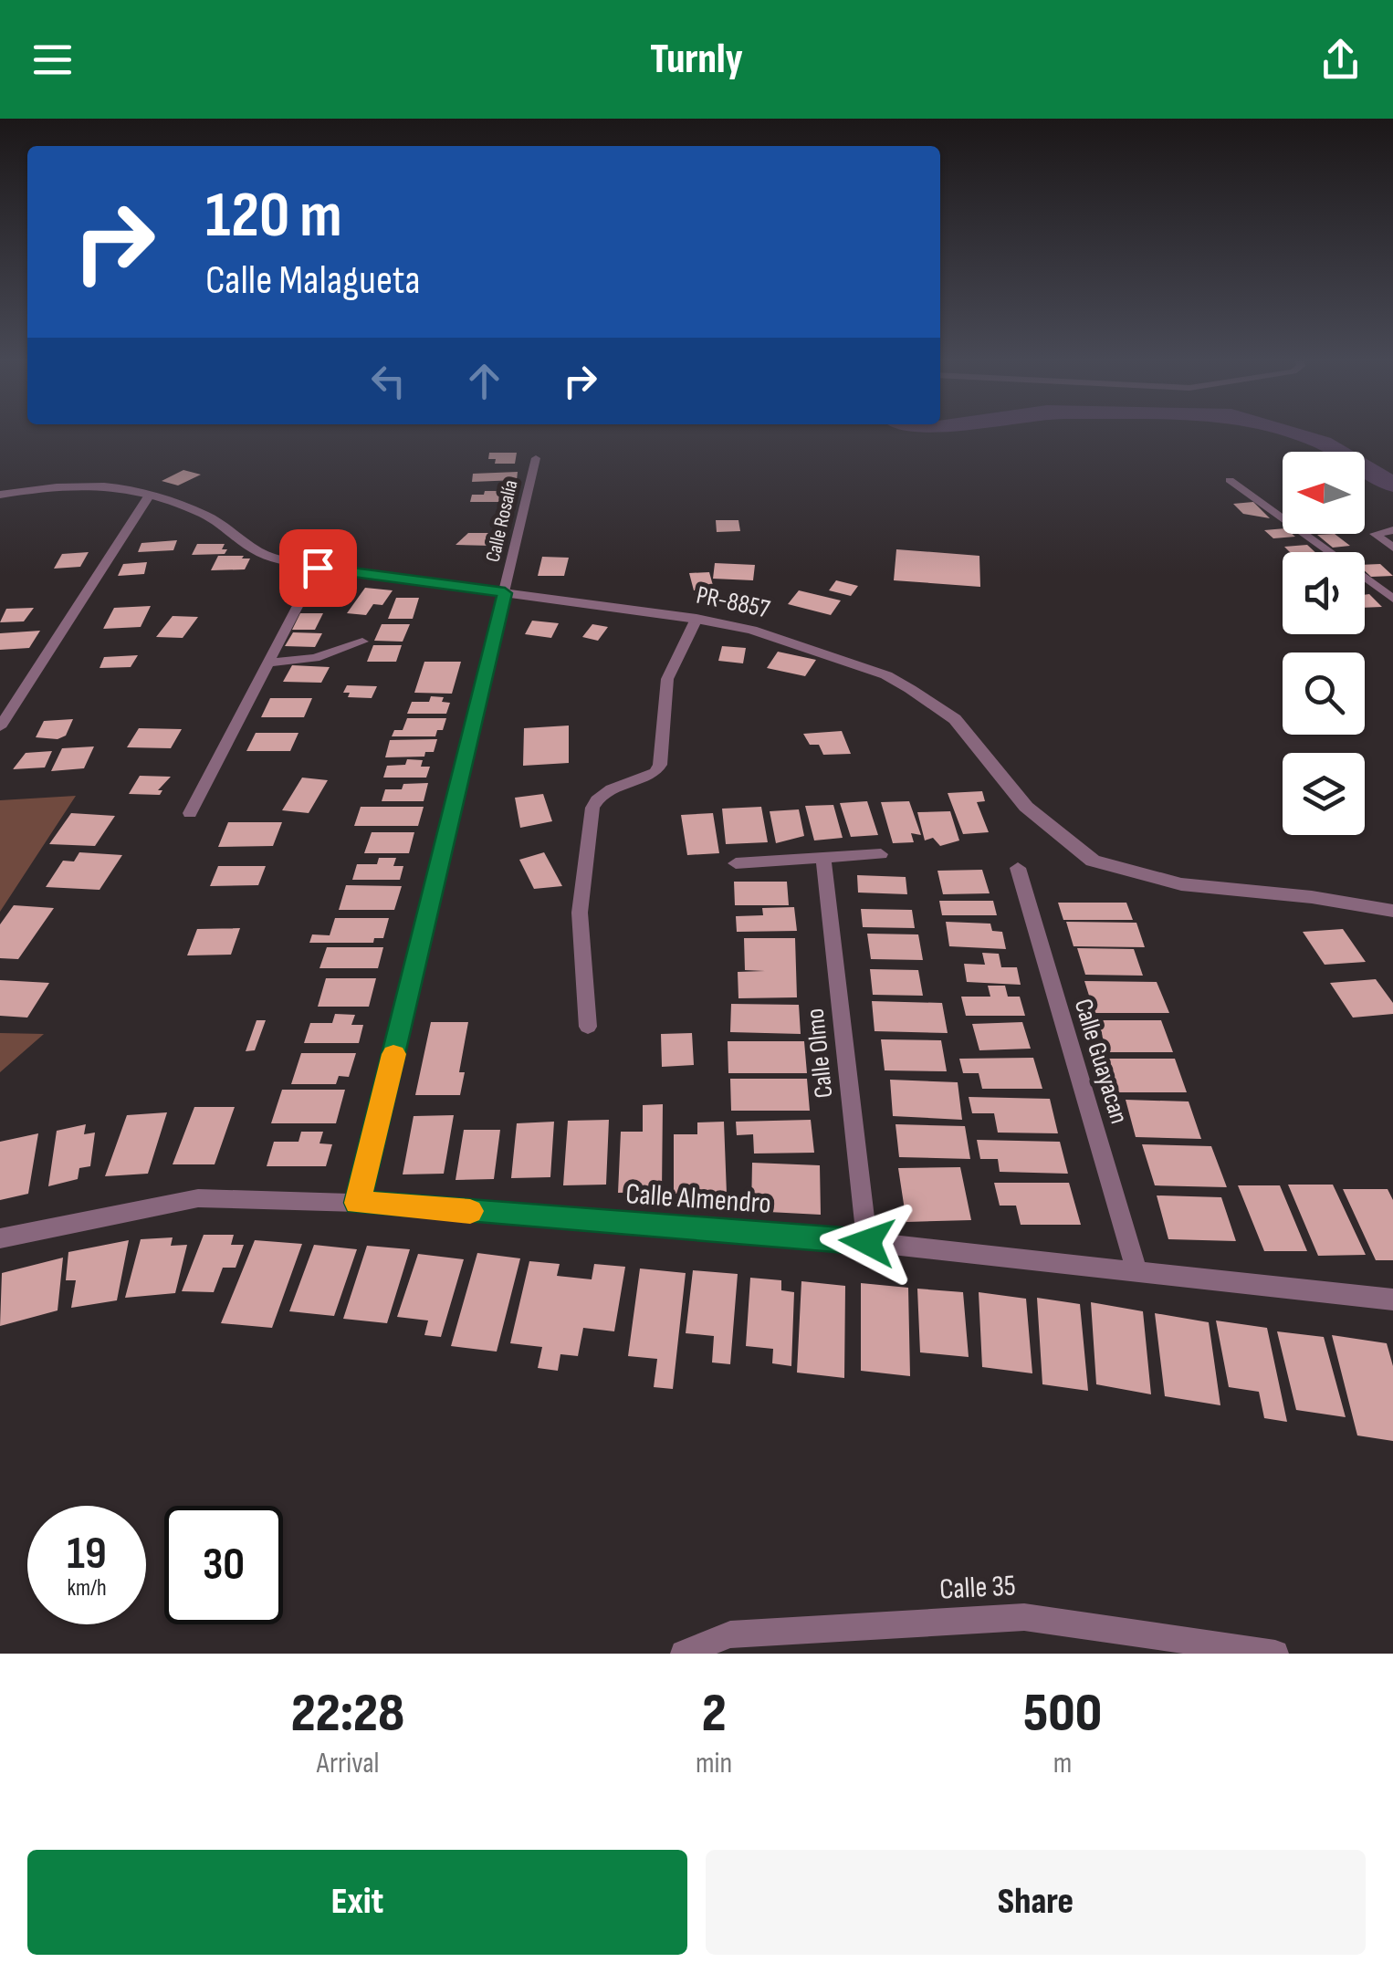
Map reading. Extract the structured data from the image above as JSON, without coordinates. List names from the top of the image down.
{
  "streets": {
    "street": [
      "Calle Rosalía",
      "PR-8857",
      "Calle Olmo",
      "Calle Guayacan",
      "Calle Almendro",
      "Calle 35"
    ]
  },
  "crossings": [
    ["Calle Rosalía", "PR-8857"],
    ["Calle Rosalía", "Calle Almendro"],
    ["Calle Olmo", "Calle Almendro"],
    ["Calle Guayacan", "Calle Almendro"]
  ],
  "north": "left",
  "page": {
    "header": "Turnly",
    "turn": ["120 m", "Calle Malagueta"],
    "speed": "19 km/h",
    "limit": "30",
    "eta": [
      "22:28",
      "Arrival",
      "2",
      "min",
      "500",
      "m"
    ],
    "buttons": ["Exit", "Share"]
  }
}
